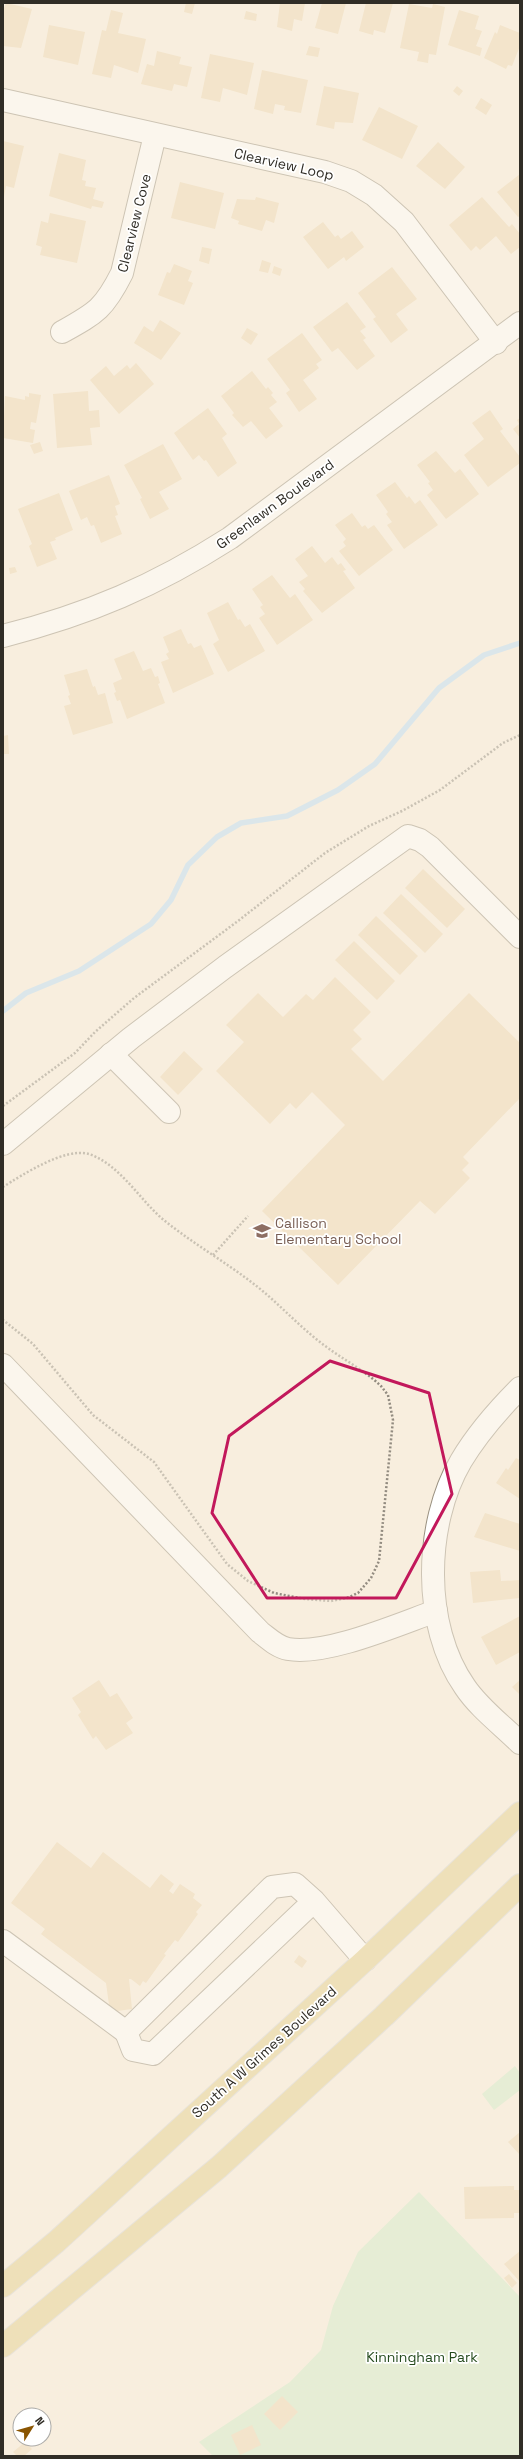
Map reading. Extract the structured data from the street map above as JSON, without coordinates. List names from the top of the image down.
{
  "streets": {
    "main road": ["South A W Grimes Boulevard"],
    "street": ["Clearview Loop", "Clearview Cove", "Greenlawn Boulevard"]
  },
  "crossings": [
    ["Clearview Loop", "Clearview Cove"],
    ["Clearview Loop", "Greenlawn Boulevard"]
  ],
  "parks": ["Kinningham Park"],
  "places": {
    "school or university": ["Callison Elementary School"]
  },
  "north": "top right"
}
